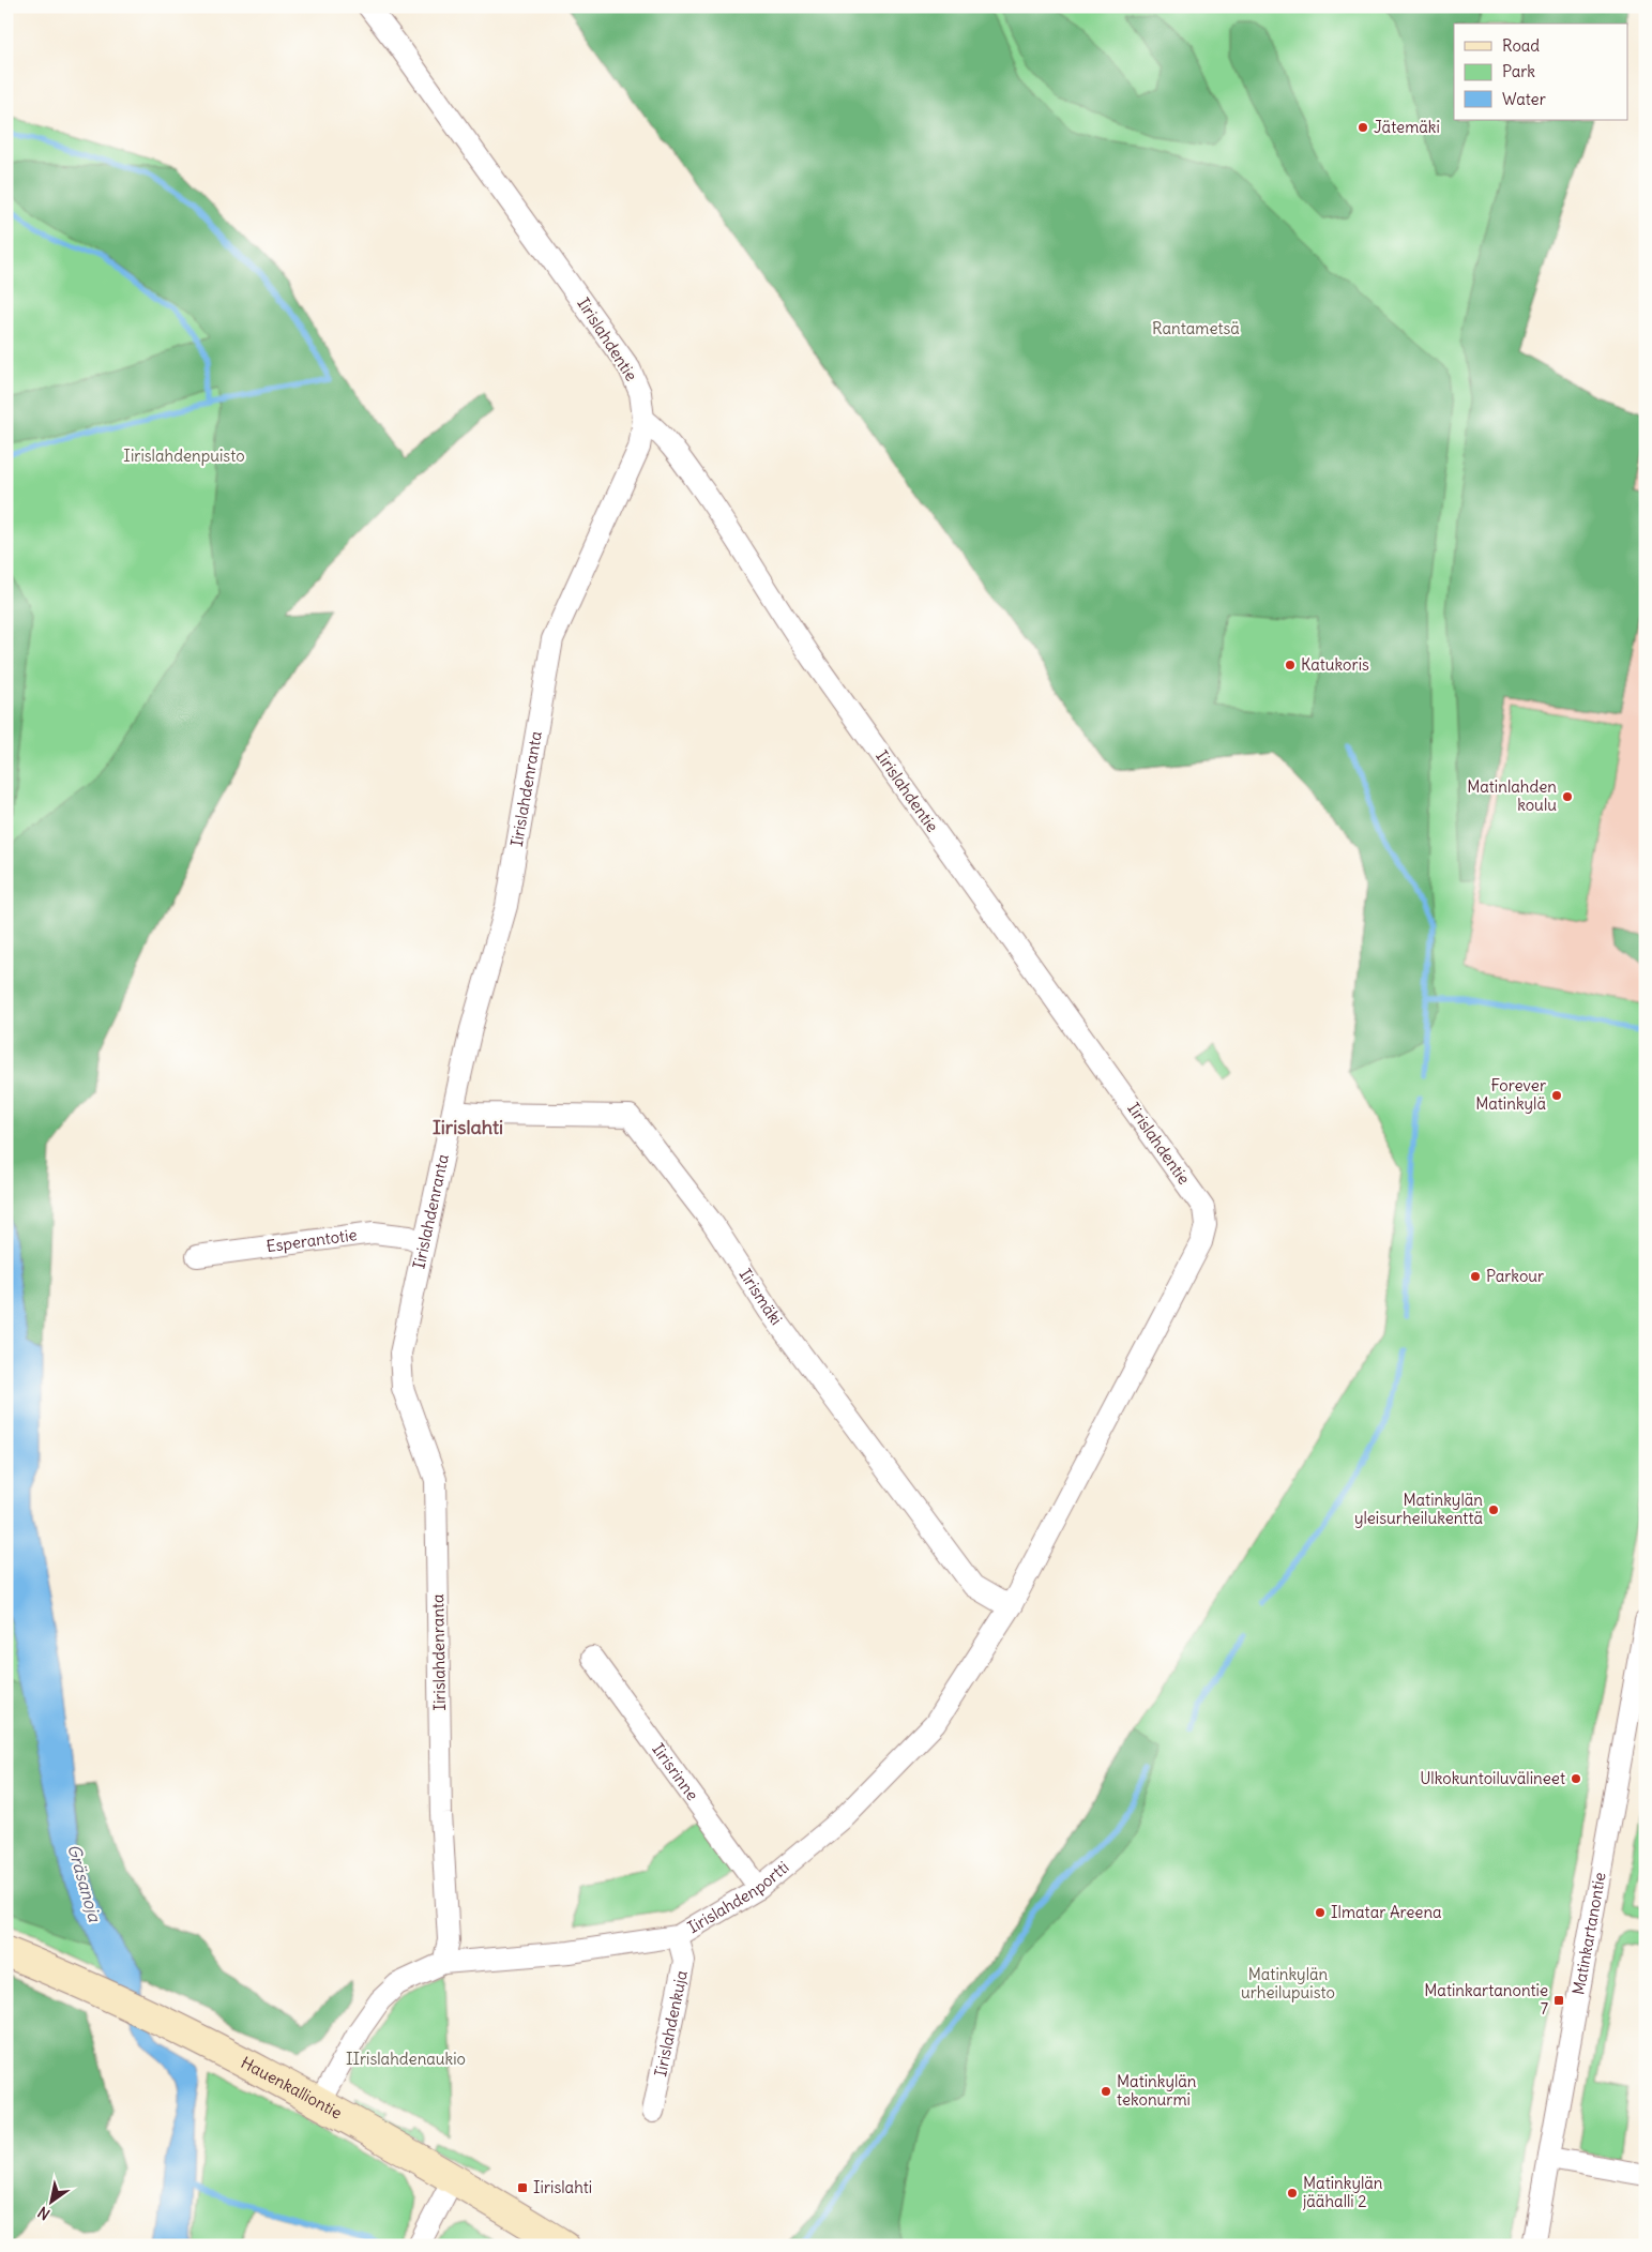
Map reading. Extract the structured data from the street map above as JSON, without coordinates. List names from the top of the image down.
{
  "streets": {
    "main road": ["Hauenkalliontie"],
    "street": [
      "Iirislahdentie",
      "Iirislahdenranta",
      "Esperantotie",
      "Iirismäki",
      "Iirisrinne",
      "Iirislahdenportti",
      "Matinkartanontie",
      "Iirislahdenkuja"
    ]
  },
  "crossings": [
    ["Iirislahdentie", "Iirislahdenranta"],
    ["Iirislahdentie", "Iirismäki"],
    ["Iirislahdentie", "Iirislahdenportti"],
    ["Iirislahdenranta", "Esperantotie"],
    ["Iirislahdenranta", "Iirismäki"],
    ["Iirislahdenranta", "Iirislahdenportti"],
    ["Iirismäki", "Iirislahdenportti"],
    ["Iirisrinne", "Iirislahdenportti"],
    ["Iirislahdenportti", "Iirislahdenkuja"],
    ["Iirislahdenportti", "Hauenkalliontie"]
  ],
  "districts": ["Iirislahti"],
  "water": ["Gräsanoja"],
  "parks": [
    "Rantametsä",
    "Iirislahdenpuisto",
    "Matinkylän urheilupuisto",
    "IIrislahdenaukio"
  ],
  "places": {
    "other": [
      "Jätemäki",
      "Katukoris",
      "Matinlahden koulu",
      "Forever Matinkylä",
      "Parkour",
      "Matinkylän yleisurheilukenttä",
      "Ulkokuntoiluvälineet",
      "Ilmatar Areena",
      "Matinkylän tekonurmi",
      "Matinkylän jäähalli 2"
    ],
    "transit": ["Matinkartanontie 7", "Iirislahti"]
  },
  "legend": ["Road", "Park", "Water"],
  "north": "bottom left"
}
